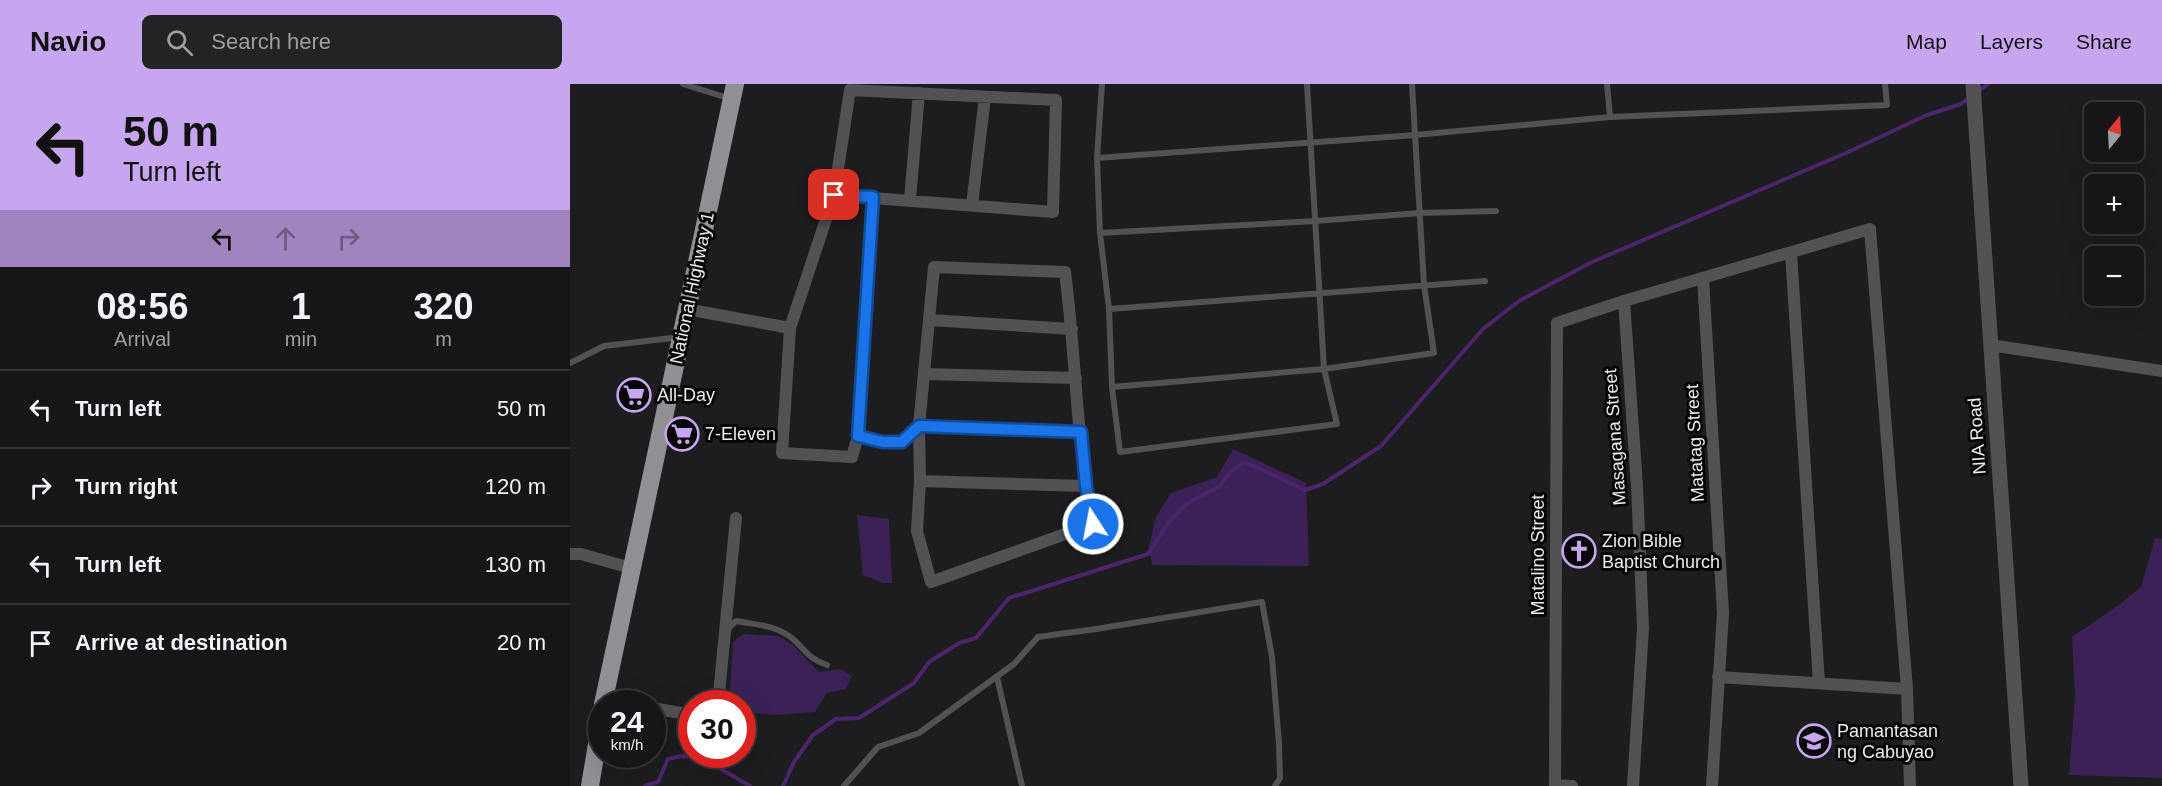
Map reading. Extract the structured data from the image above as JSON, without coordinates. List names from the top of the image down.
{
  "streets": {
    "highway": ["National Highway 1"],
    "street": [
      "NIA Road",
      "Masagana Street",
      "Matatag Street",
      "Matalino Street"
    ]
  },
  "crossings": [
    ["Masagana Street", "Matalino Street"]
  ],
  "places": {
    "supermarket": ["All-Day", "7-Eleven"],
    "church": ["Zion Bible Baptist Church"],
    "school or university": ["Pamantasan ng Cabuyao"]
  },
  "north": "top",
  "page": {
    "header": "Navio",
    "search": "Search here",
    "nav": ["Map", "Layers", "Share"],
    "turn": ["50 m", "Turn left"],
    "map_buttons": ["+", "−"],
    "eta": [
      "08:56",
      "Arrival",
      "1",
      "min",
      "320",
      "m"
    ],
    "list": [
      {
        "name": "Turn left",
        "value": "50 m"
      },
      {
        "name": "Turn right",
        "value": "120 m"
      },
      {
        "name": "Turn left",
        "value": "130 m"
      },
      {
        "name": "Arrive at destination",
        "value": "20 m"
      }
    ],
    "speed": "24 km/h",
    "limit": "30"
  }
}
